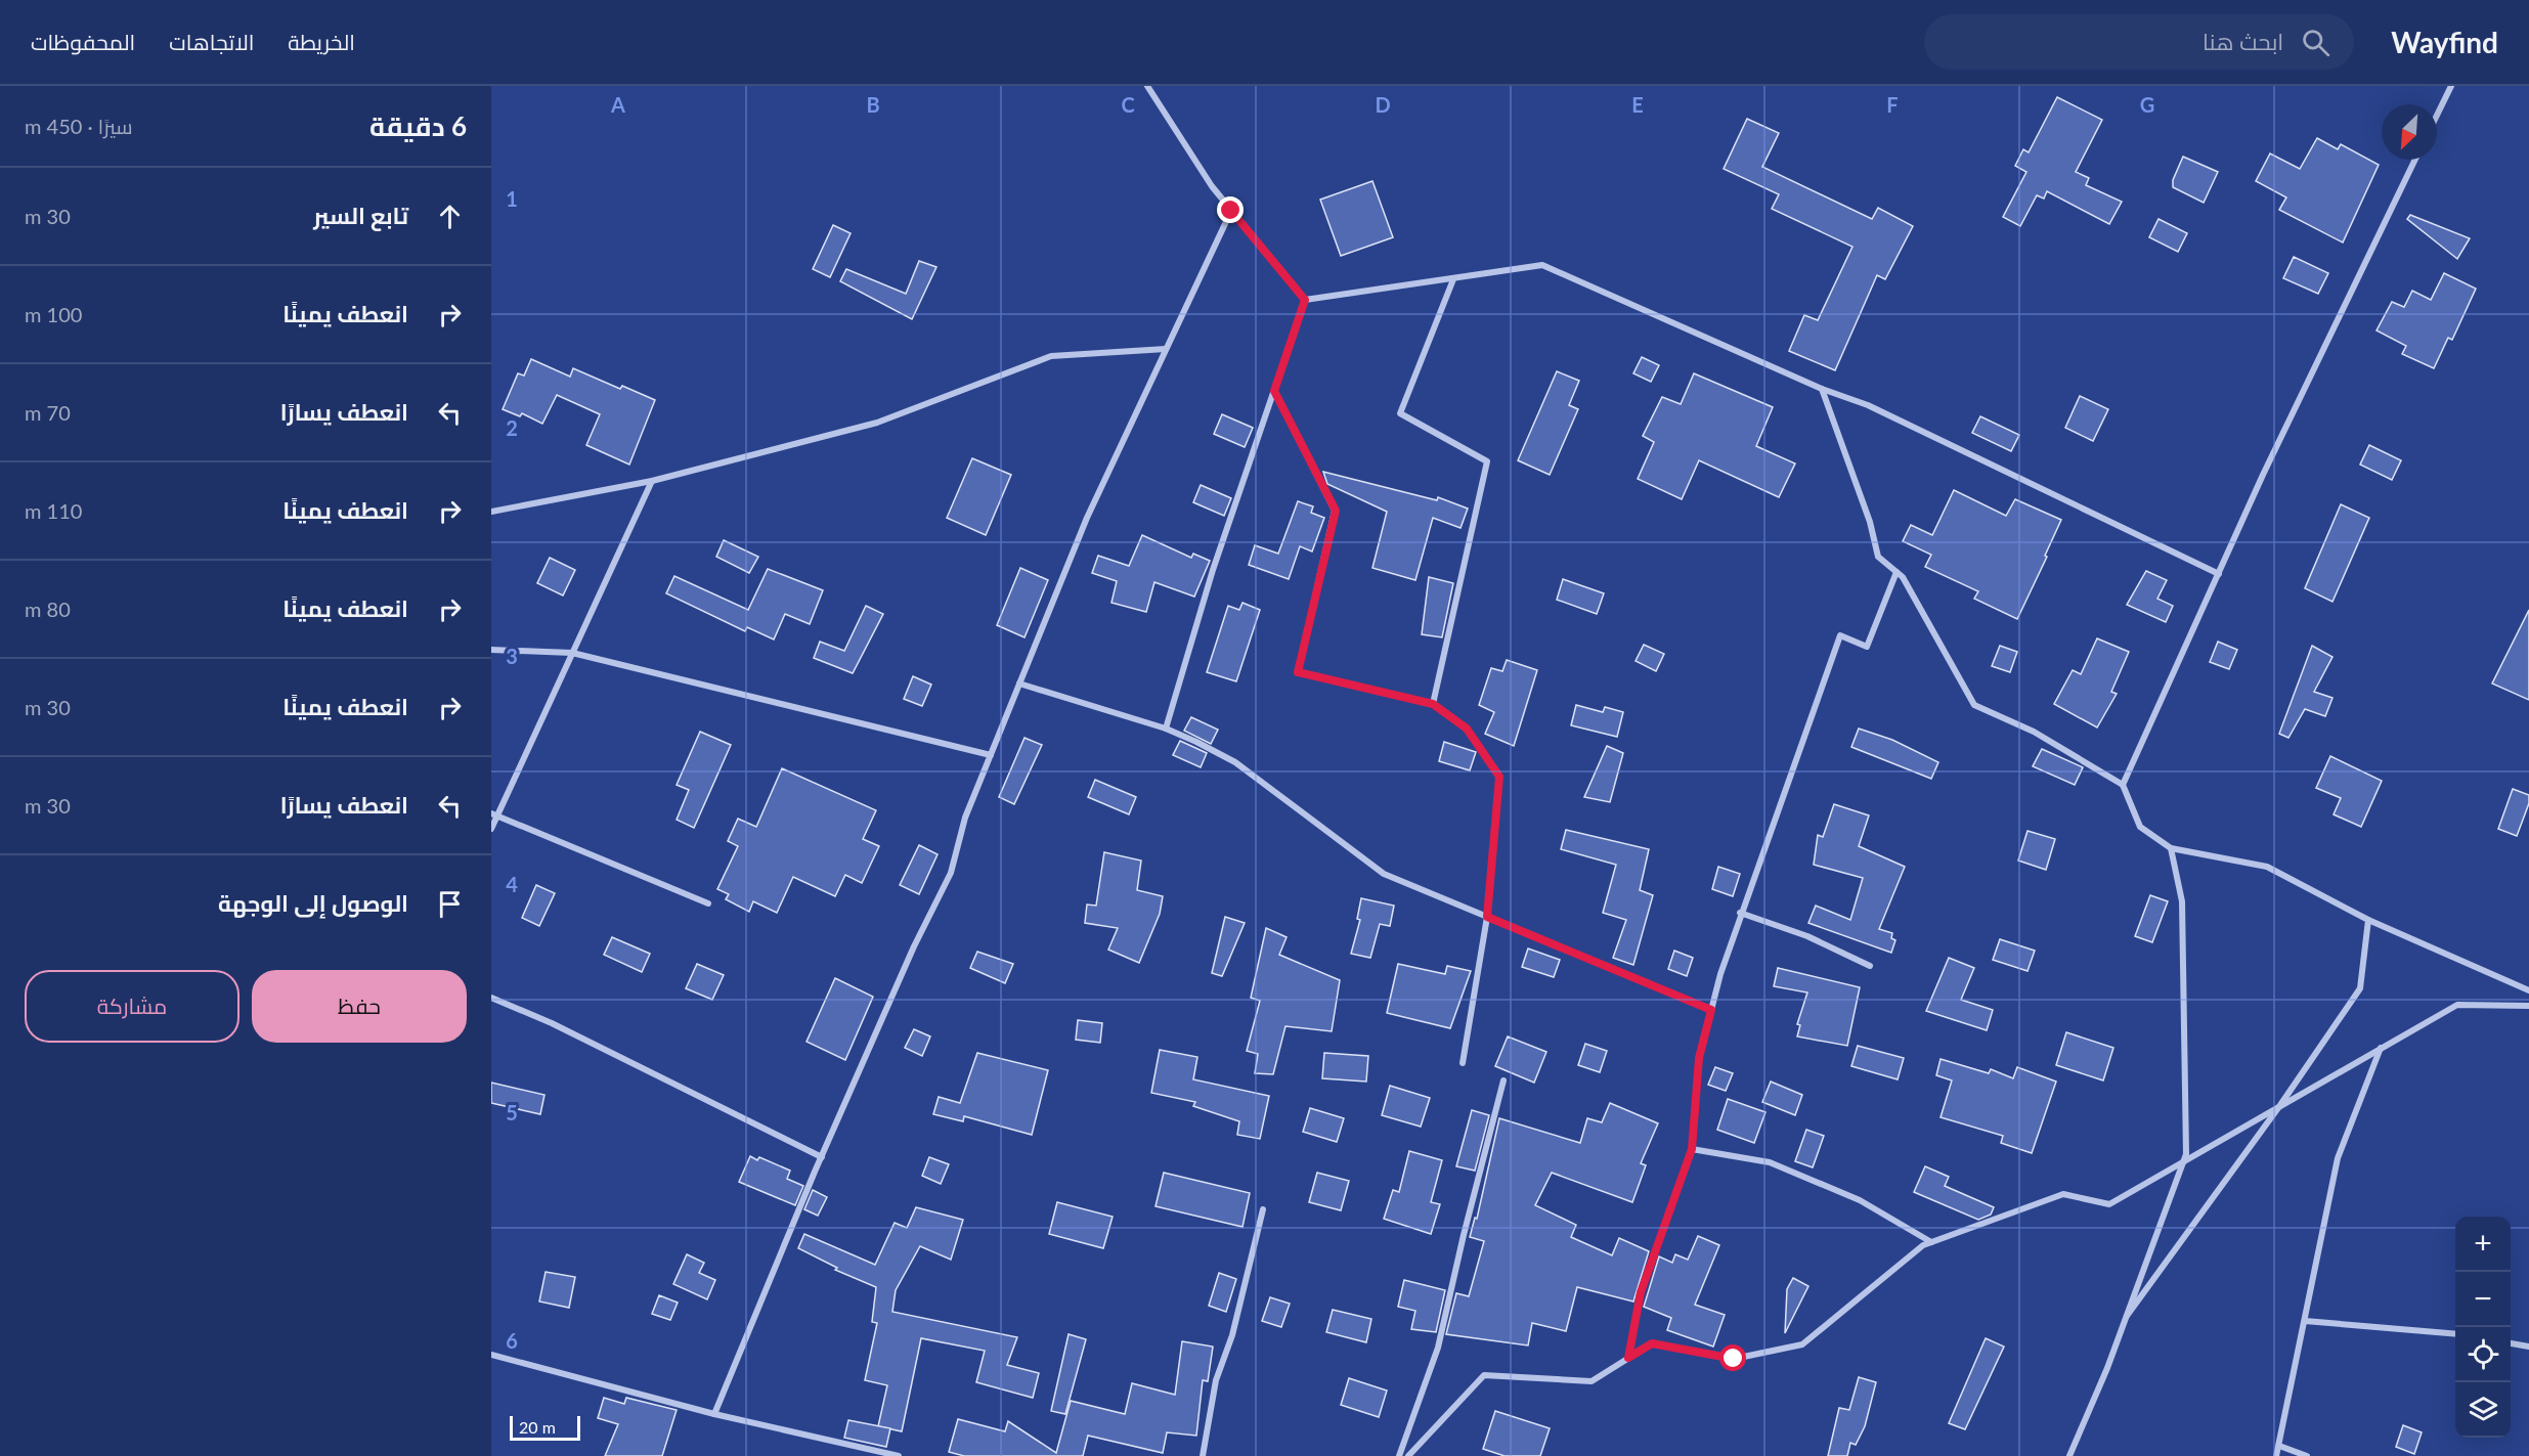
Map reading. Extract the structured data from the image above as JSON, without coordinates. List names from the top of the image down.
{
  "scale_bar": "20 m",
  "north": "bottom left",
  "page": {
    "header": "Wayfind",
    "search": "ابحث هنا",
    "nav": ["الخريطة", "الاتجاهات", "المحفوظات"],
    "heading": ["6 دقيقة", "سيرًا · 450 m"],
    "list": [
      ["تابع السير", "30 m"],
      ["انعطف يمينًا", "100 m"],
      ["انعطف يسارًا", "70 m"],
      ["انعطف يمينًا", "110 m"],
      ["انعطف يمينًا", "80 m"],
      ["انعطف يمينًا", "30 m"],
      ["انعطف يسارًا", "30 m"],
      "الوصول إلى الوجهة"
    ],
    "buttons": ["حفظ", "مشاركة"],
    "map_buttons": ["+", "−"],
    "scale": "20 m"
  },
  "grid": {
    "columns": [
      "A",
      "B",
      "C",
      "D",
      "E",
      "F",
      "G"
    ],
    "rows": [
      "1",
      "2",
      "3",
      "4",
      "5",
      "6"
    ]
  }
}
